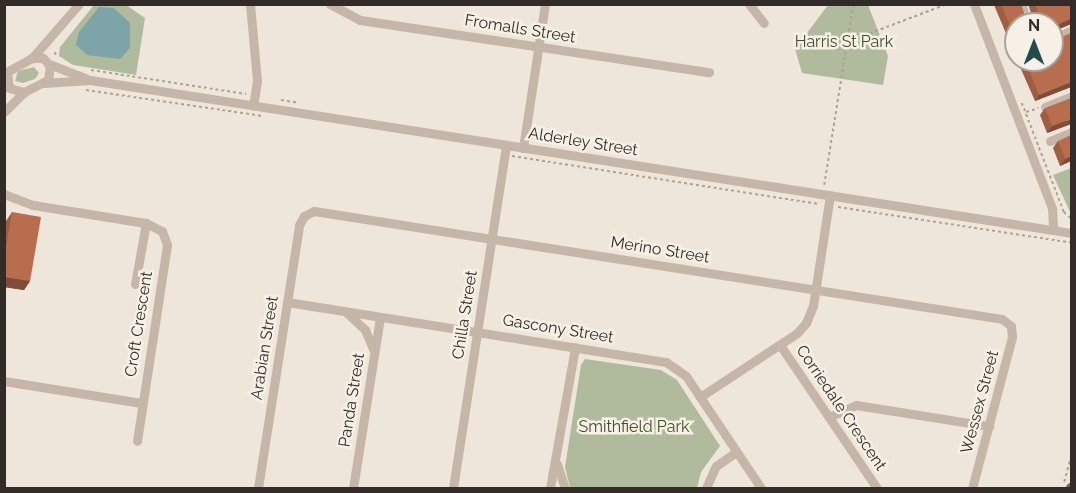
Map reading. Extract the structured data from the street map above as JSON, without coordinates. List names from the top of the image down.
{
  "streets": {
    "street": [
      "Fromalls Street",
      "Alderley Street",
      "Merino Street",
      "Chilla Street",
      "Croft Crescent",
      "Gascony Street",
      "Arabian Street",
      "Panda Street",
      "Wessex Street",
      "Corriedale Crescent"
    ]
  },
  "crossings": [
    ["Alderley Street", "Chilla Street"],
    ["Merino Street", "Chilla Street"],
    ["Merino Street", "Arabian Street"],
    ["Merino Street", "Wessex Street"],
    ["Chilla Street", "Gascony Street"],
    ["Gascony Street", "Arabian Street"],
    ["Gascony Street", "Panda Street"]
  ],
  "parks": ["Harris St Park", "Smithfield Park"],
  "north": "top"
}
